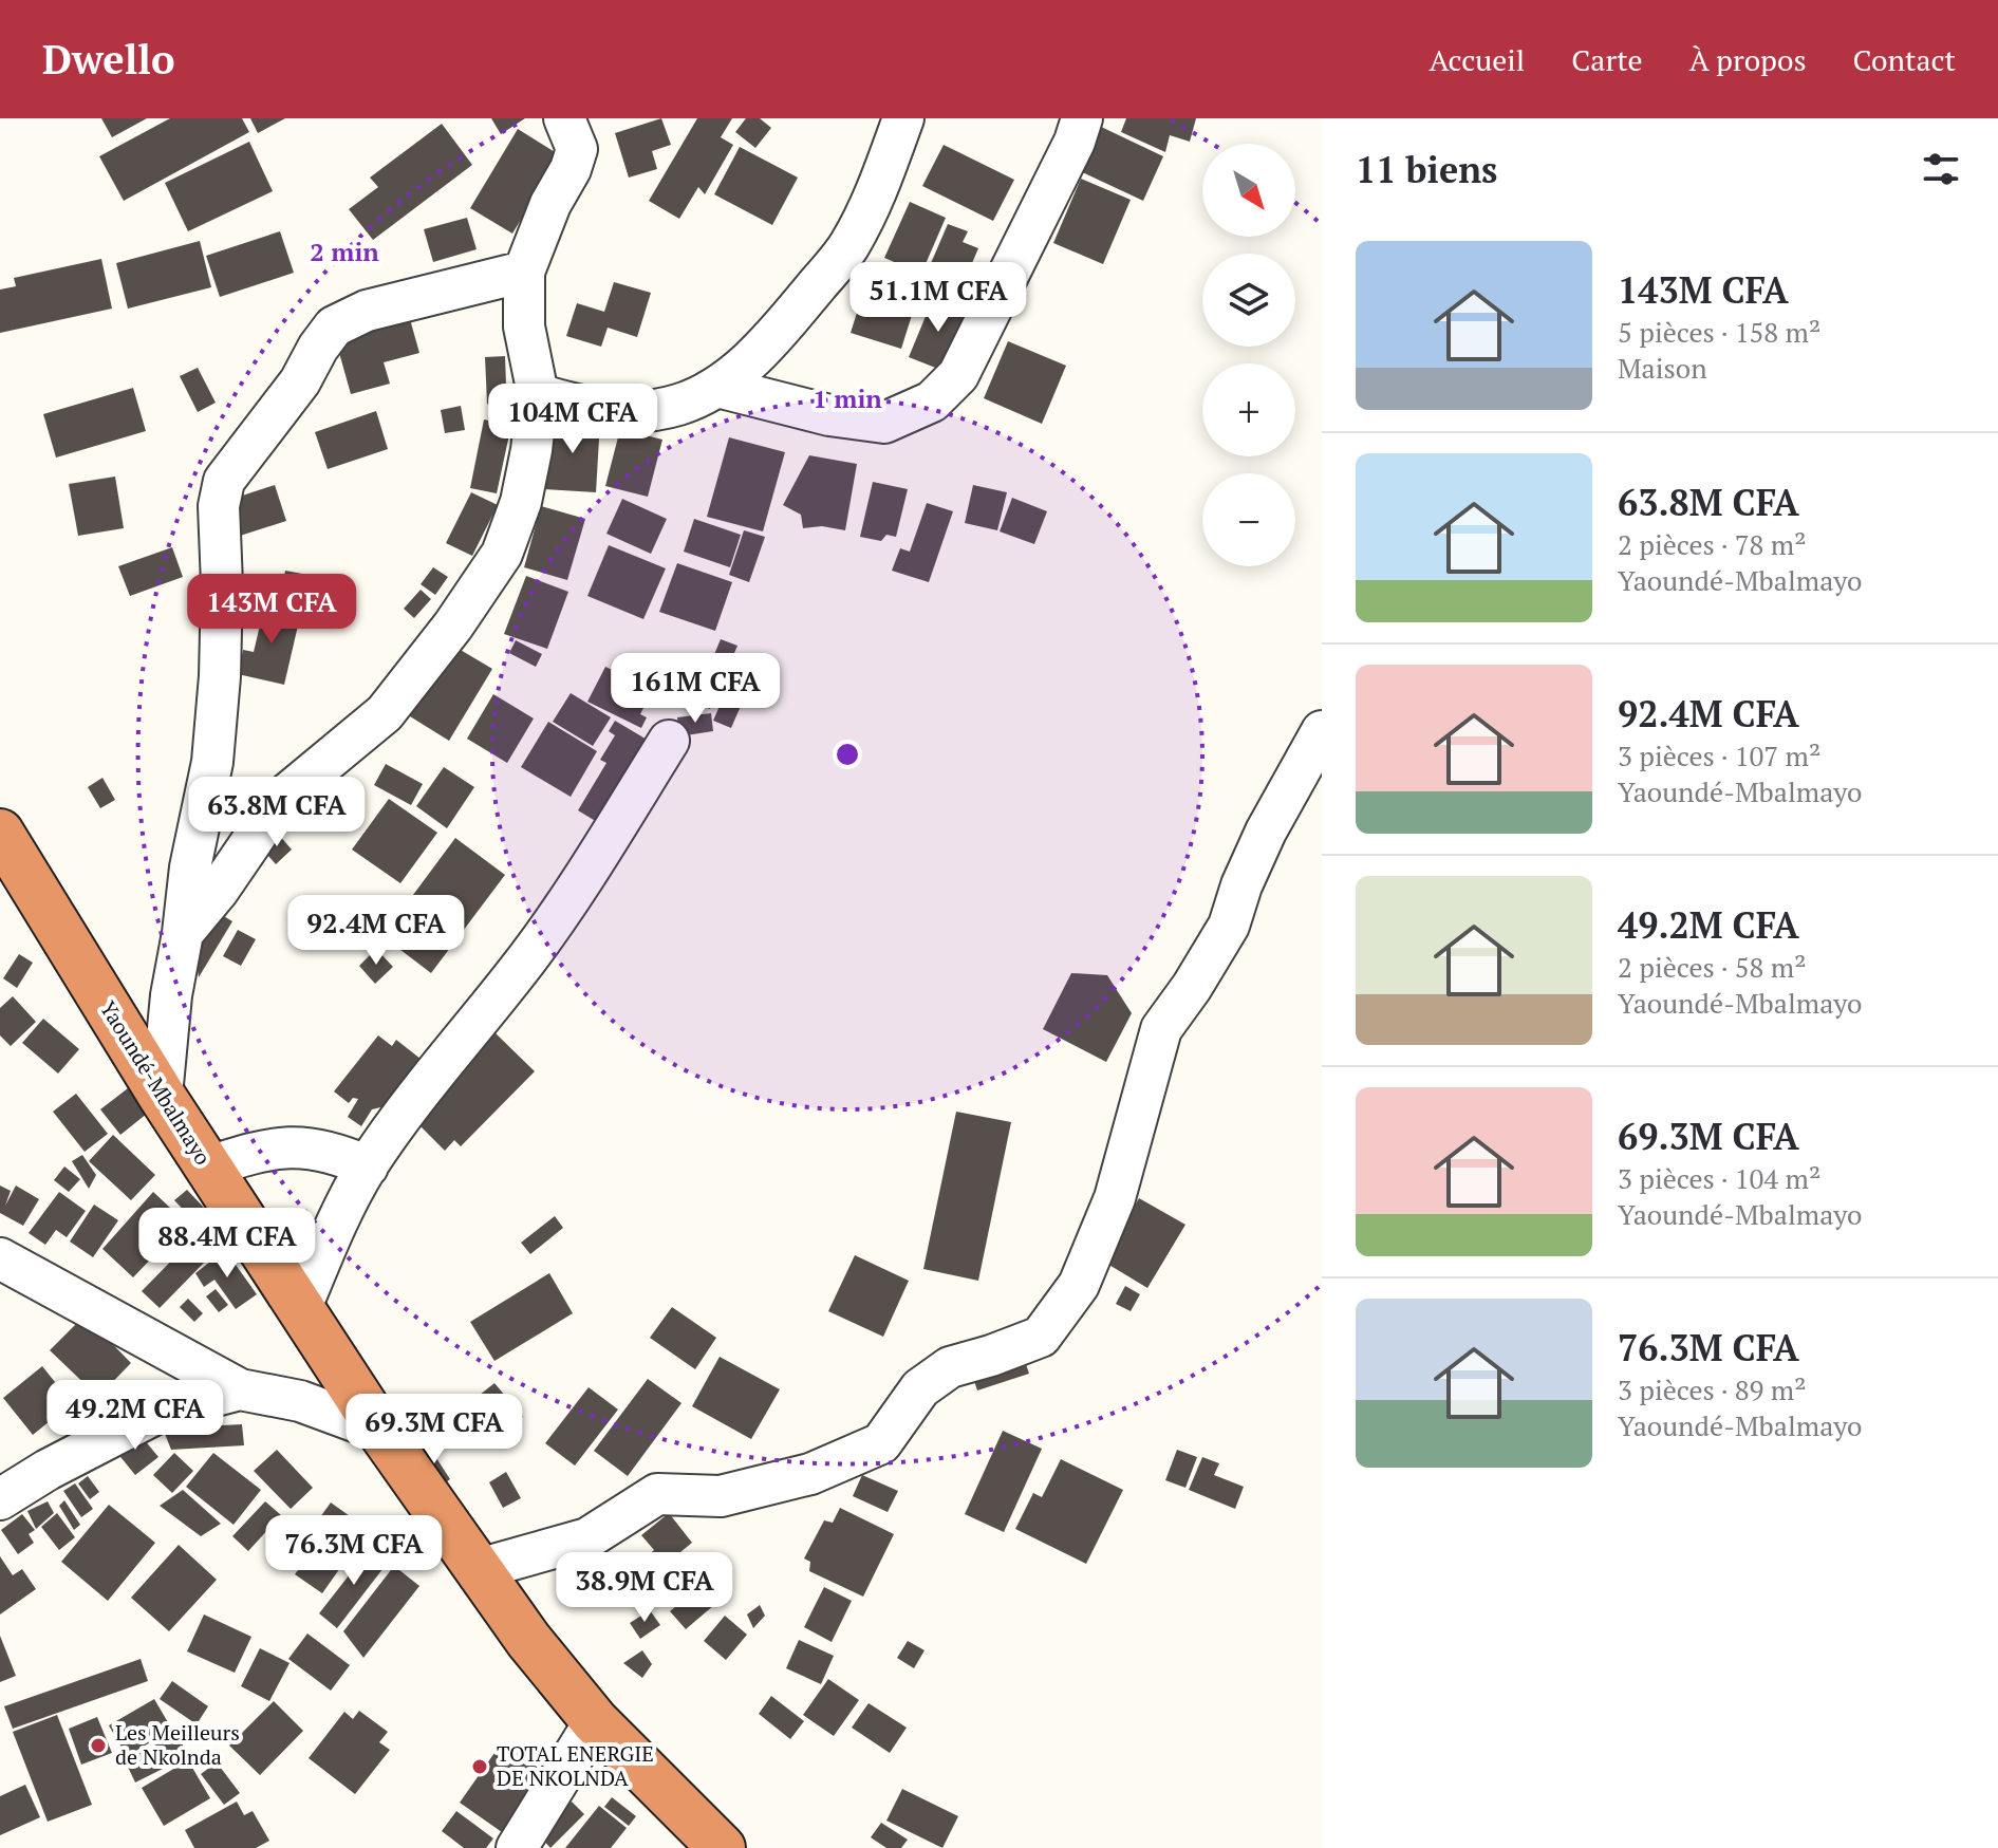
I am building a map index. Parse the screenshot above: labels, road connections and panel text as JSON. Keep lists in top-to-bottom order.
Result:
{
  "streets": {
    "highway": ["Yaoundé-Mbalmayo"]
  },
  "places": ["Les Meilleurs de Nkolnda", "TOTAL ENERGIE DE NKOLNDA"],
  "north": "bottom right",
  "page": {
    "header": "Dwello",
    "nav": [
      "Accueil",
      "Carte",
      "À propos",
      "Contact"
    ],
    "heading": "11 biens",
    "map_buttons": ["+", "−"],
    "list": [
      {
        "name": "143M CFA",
        "note": "5 pièces · 158 m² · Maison"
      },
      {
        "name": "63.8M CFA",
        "note": "2 pièces · 78 m² · Yaoundé-Mbalmayo"
      },
      {
        "name": "92.4M CFA",
        "note": "3 pièces · 107 m² · Yaoundé-Mbalmayo"
      },
      {
        "name": "49.2M CFA",
        "note": "2 pièces · 58 m² · Yaoundé-Mbalmayo"
      },
      {
        "name": "69.3M CFA",
        "note": "3 pièces · 104 m² · Yaoundé-Mbalmayo"
      },
      {
        "name": "76.3M CFA",
        "note": "3 pièces · 89 m² · Yaoundé-Mbalmayo"
      }
    ],
    "price": [
      "51.1M CFA",
      "104M CFA",
      "143M CFA",
      "161M CFA",
      "63.8M CFA",
      "92.4M CFA",
      "88.4M CFA",
      "49.2M CFA",
      "69.3M CFA",
      "76.3M CFA",
      "38.9M CFA"
    ]
  },
  "rings": ["2 min", "1 min"]
}
